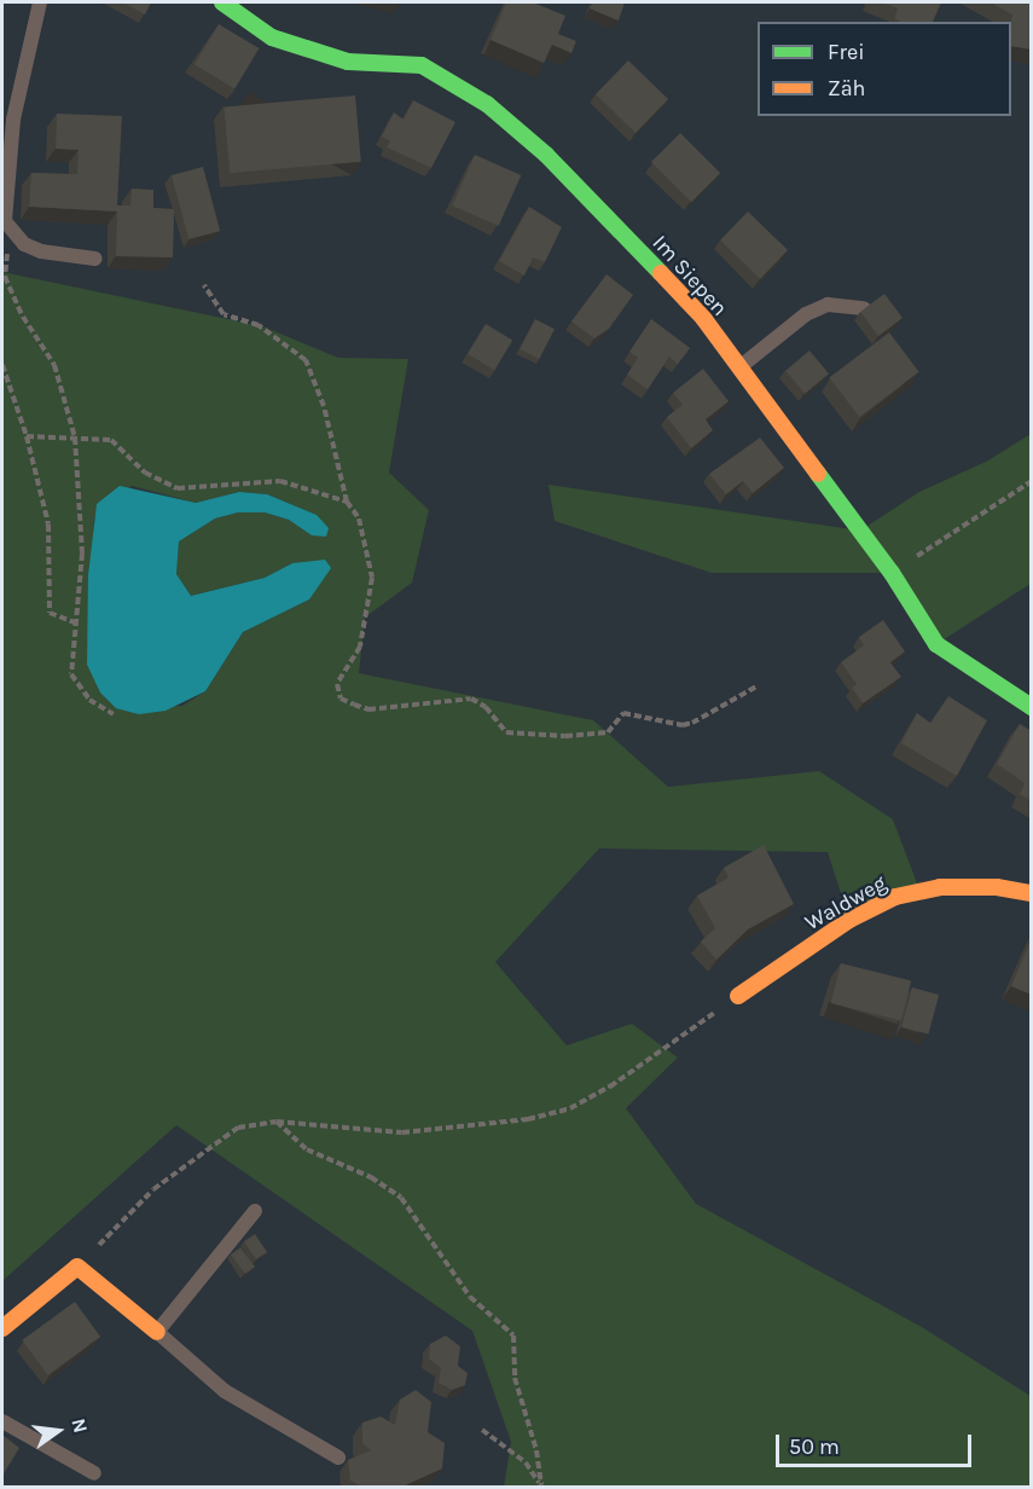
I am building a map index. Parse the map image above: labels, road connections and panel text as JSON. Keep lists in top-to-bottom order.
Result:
{
  "streets": {
    "street": ["Im Siepen", "Waldweg"]
  },
  "legend": ["Frei", "Zäh"],
  "scale_bar": "50 m",
  "north": "right"
}
